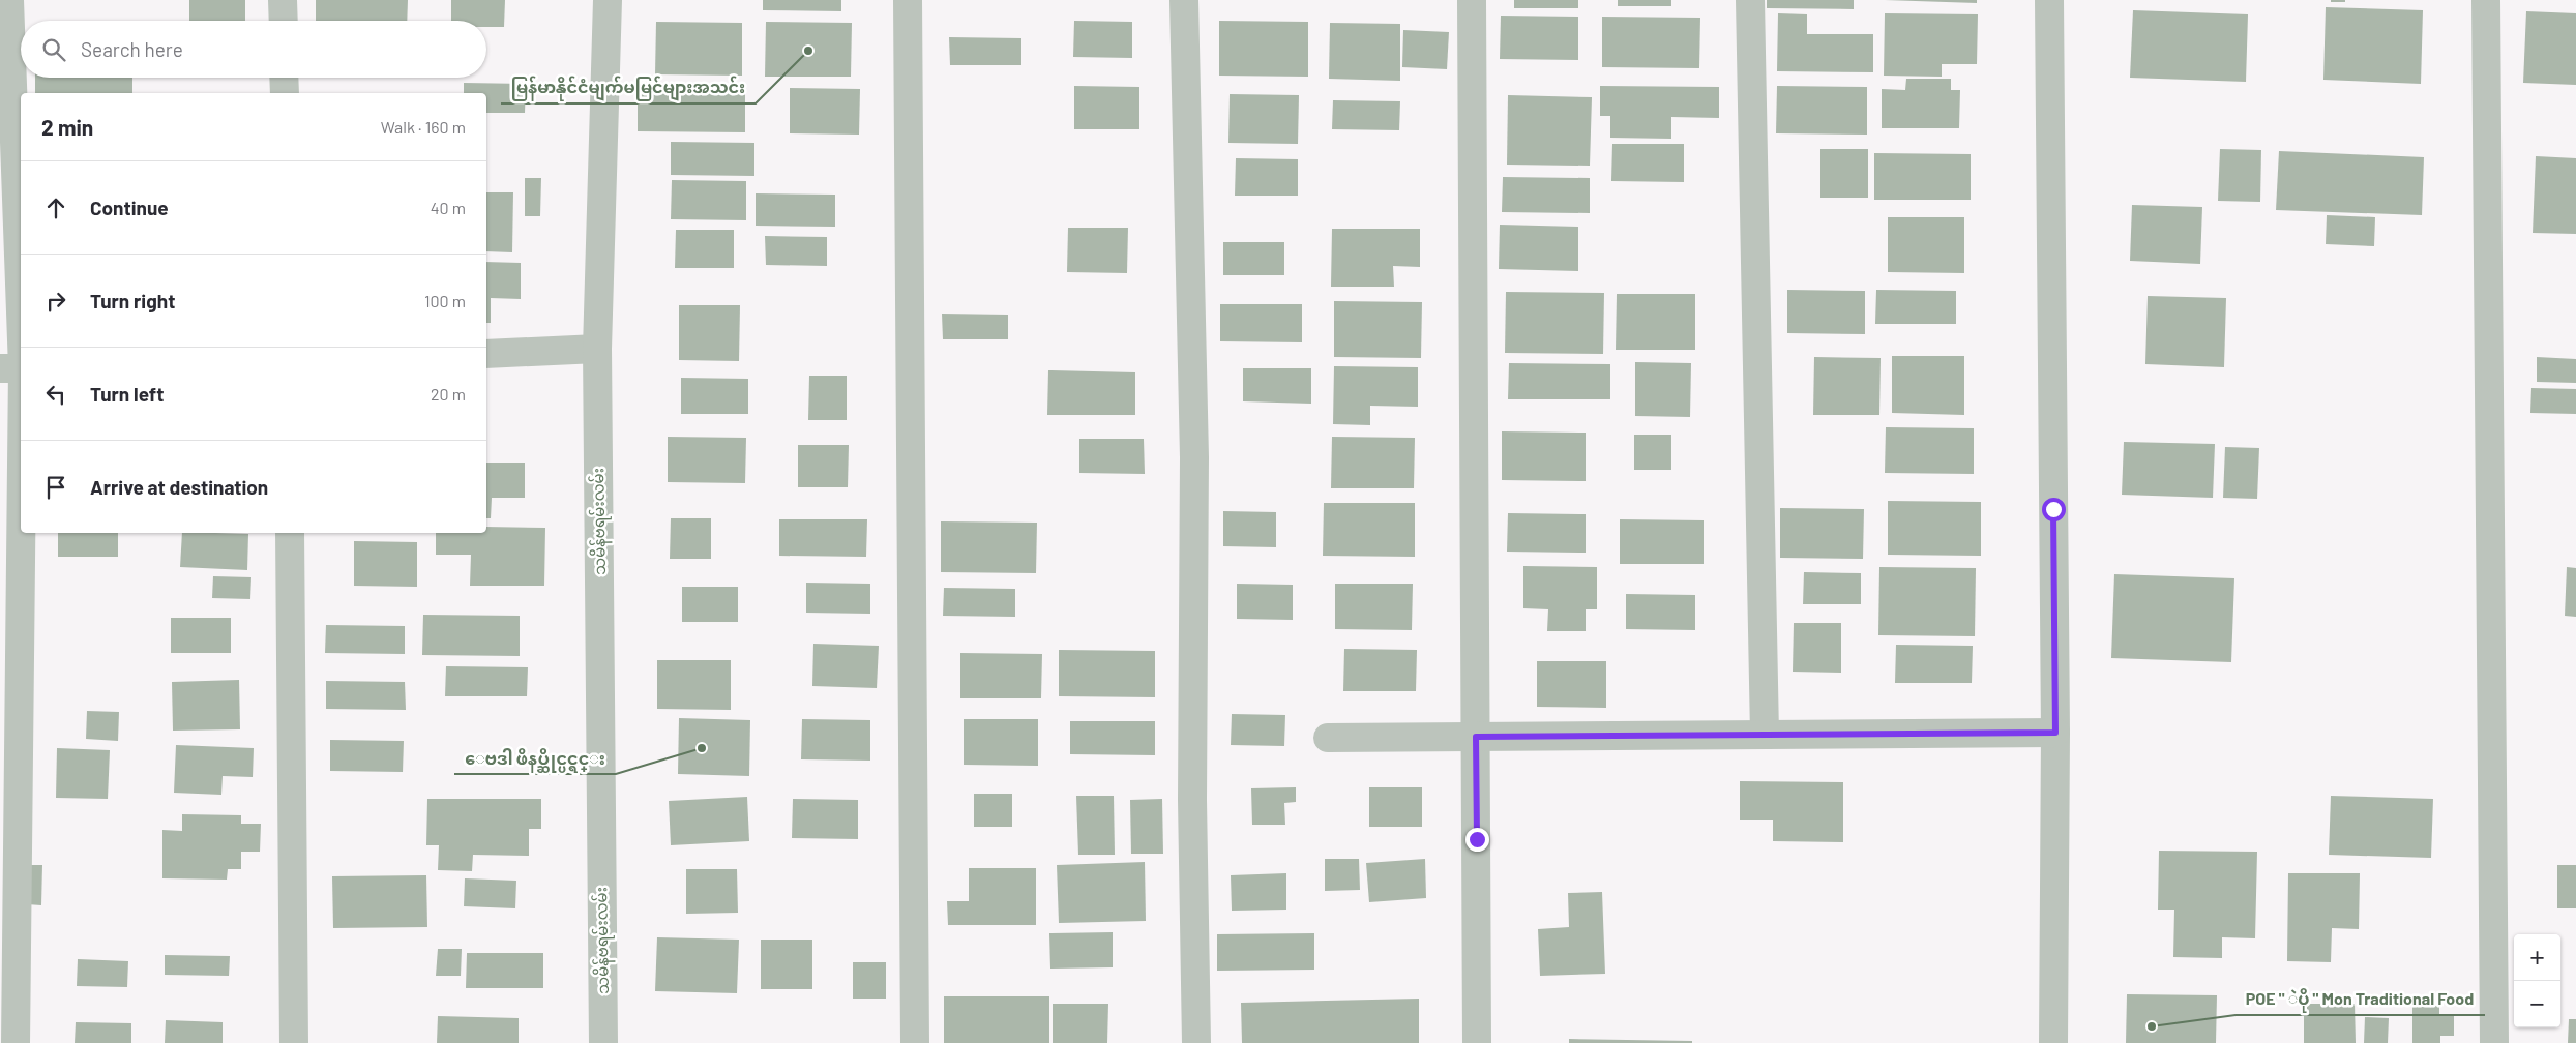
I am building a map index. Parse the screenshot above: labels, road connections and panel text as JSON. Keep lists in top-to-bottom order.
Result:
{
  "streets": {
    "street": ["သမိန်ဗရမ်းလမ်း"]
  },
  "places": ["မြန်မာနိုင်ငံမျက်မမြင်များအသင်း", "ေဗဒါ ဖိနပ္ဆိုင္ပင္ရင္း", "POE \" ဲပို \" Mon Traditional Food"],
  "page": {
    "search": "Search here",
    "heading": ["2 min", "Walk · 160 m"],
    "list": [
      ["Continue", "40 m"],
      ["Turn right", "100 m"],
      ["Turn left", "20 m"],
      "Arrive at destination"
    ],
    "map_buttons": ["+", "−"]
  }
}
